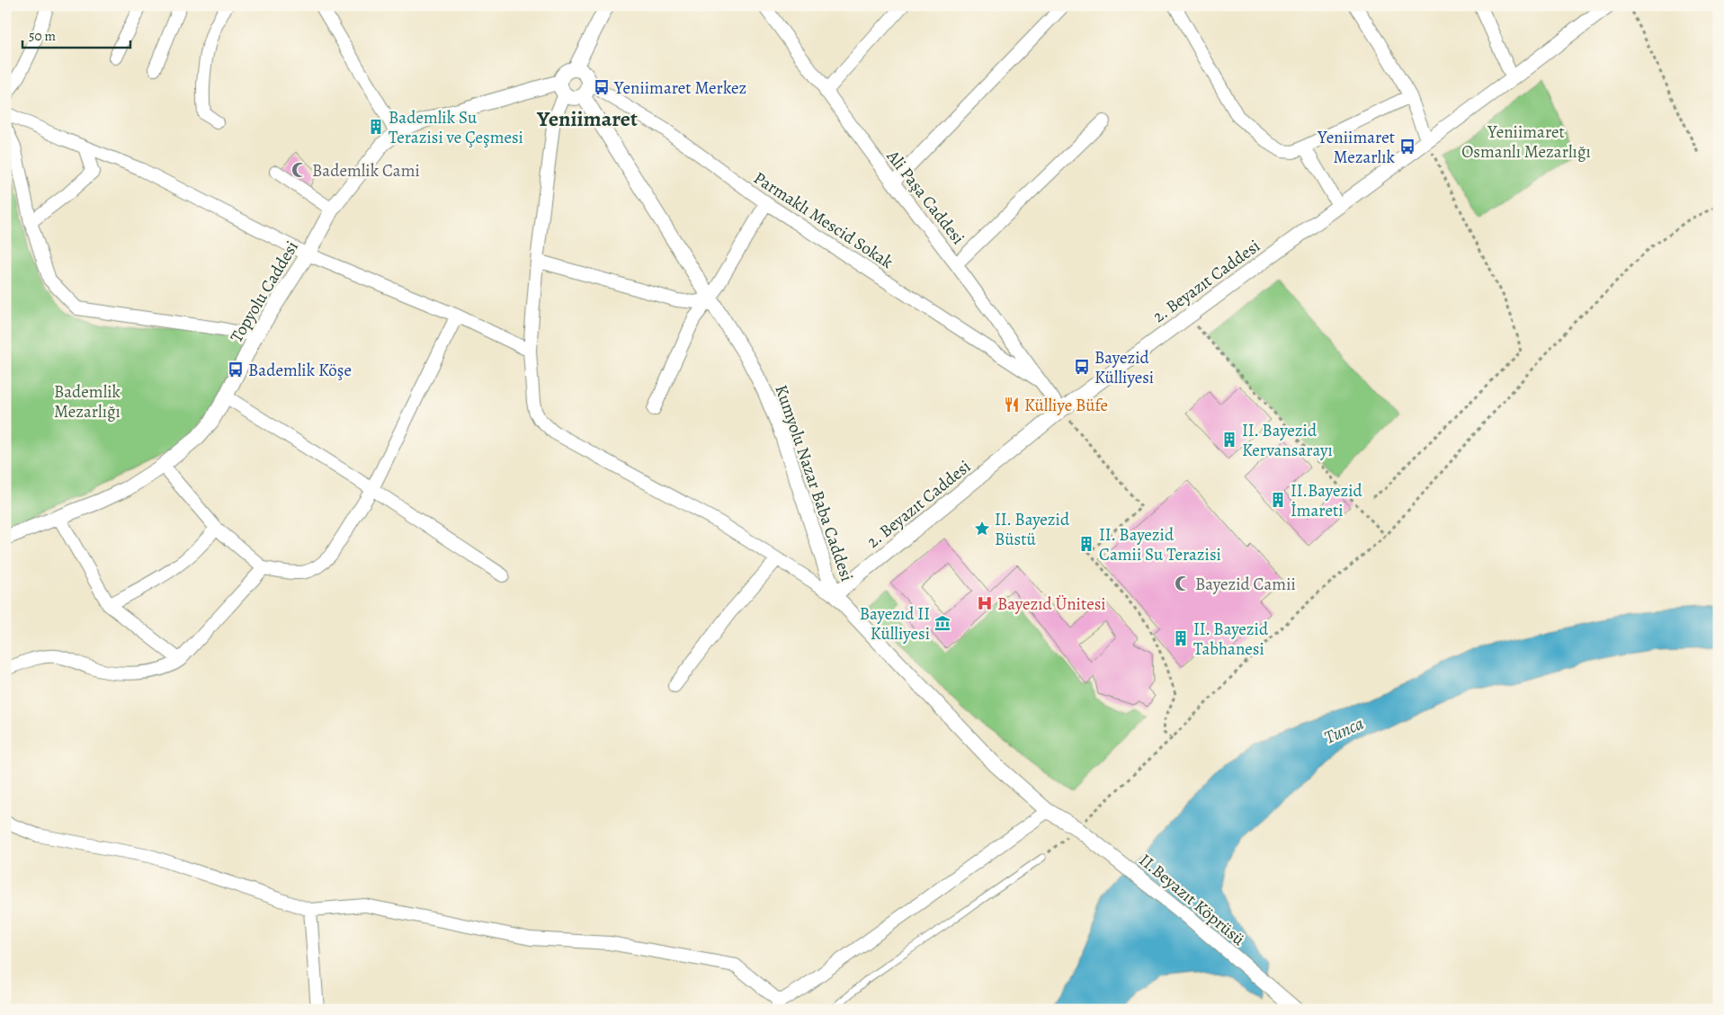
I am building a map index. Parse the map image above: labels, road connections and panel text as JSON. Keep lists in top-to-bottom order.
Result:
{
  "streets": {
    "street": [
      "Ali Paşa Caddesi",
      "Parmaklı Mescid Sokak",
      "2. Beyazıt Caddesi",
      "Topyolu Caddesi",
      "Kumyolu Nazar Baba Caddesi",
      "II.Beyazıt Köprüsü"
    ]
  },
  "crossings": [
    ["Ali Paşa Caddesi", "Parmaklı Mescid Sokak"],
    ["Ali Paşa Caddesi", "2. Beyazıt Caddesi"],
    ["Parmaklı Mescid Sokak", "Topyolu Caddesi"],
    ["Parmaklı Mescid Sokak", "Kumyolu Nazar Baba Caddesi"],
    ["2. Beyazıt Caddesi", "Kumyolu Nazar Baba Caddesi"],
    ["Topyolu Caddesi", "Kumyolu Nazar Baba Caddesi"],
    ["Kumyolu Nazar Baba Caddesi", "II.Beyazıt Köprüsü"]
  ],
  "districts": ["Yeniimaret"],
  "water": ["Tunca"],
  "parks": ["Yeniimaret Osmanlı Mezarlığı", "Bademlik Mezarlığı"],
  "places": {
    "bus stop": [
      "Yeniimaret Merkez",
      "Yeniimaret Mezarlık",
      "Bayezid Külliyesi",
      "Bademlik Köşe"
    ],
    "building": [
      "Bademlik Su Terazisi ve Çeşmesi",
      "II. Bayezid Kervansarayı",
      "II.Bayezid İmareti",
      "II. Bayezid Camii Su Terazisi",
      "II. Bayezid Tabhanesi"
    ],
    "mosque": ["Bademlik Cami", "Bayezid Camii"],
    "restaurant": ["Külliye Büfe"],
    "place": ["II. Bayezid Büstü"],
    "hospital": ["Bayezıd Ünitesi"],
    "museum": ["Bayezıd II Külliyesi"]
  },
  "scale_bar": "50 m"
}
